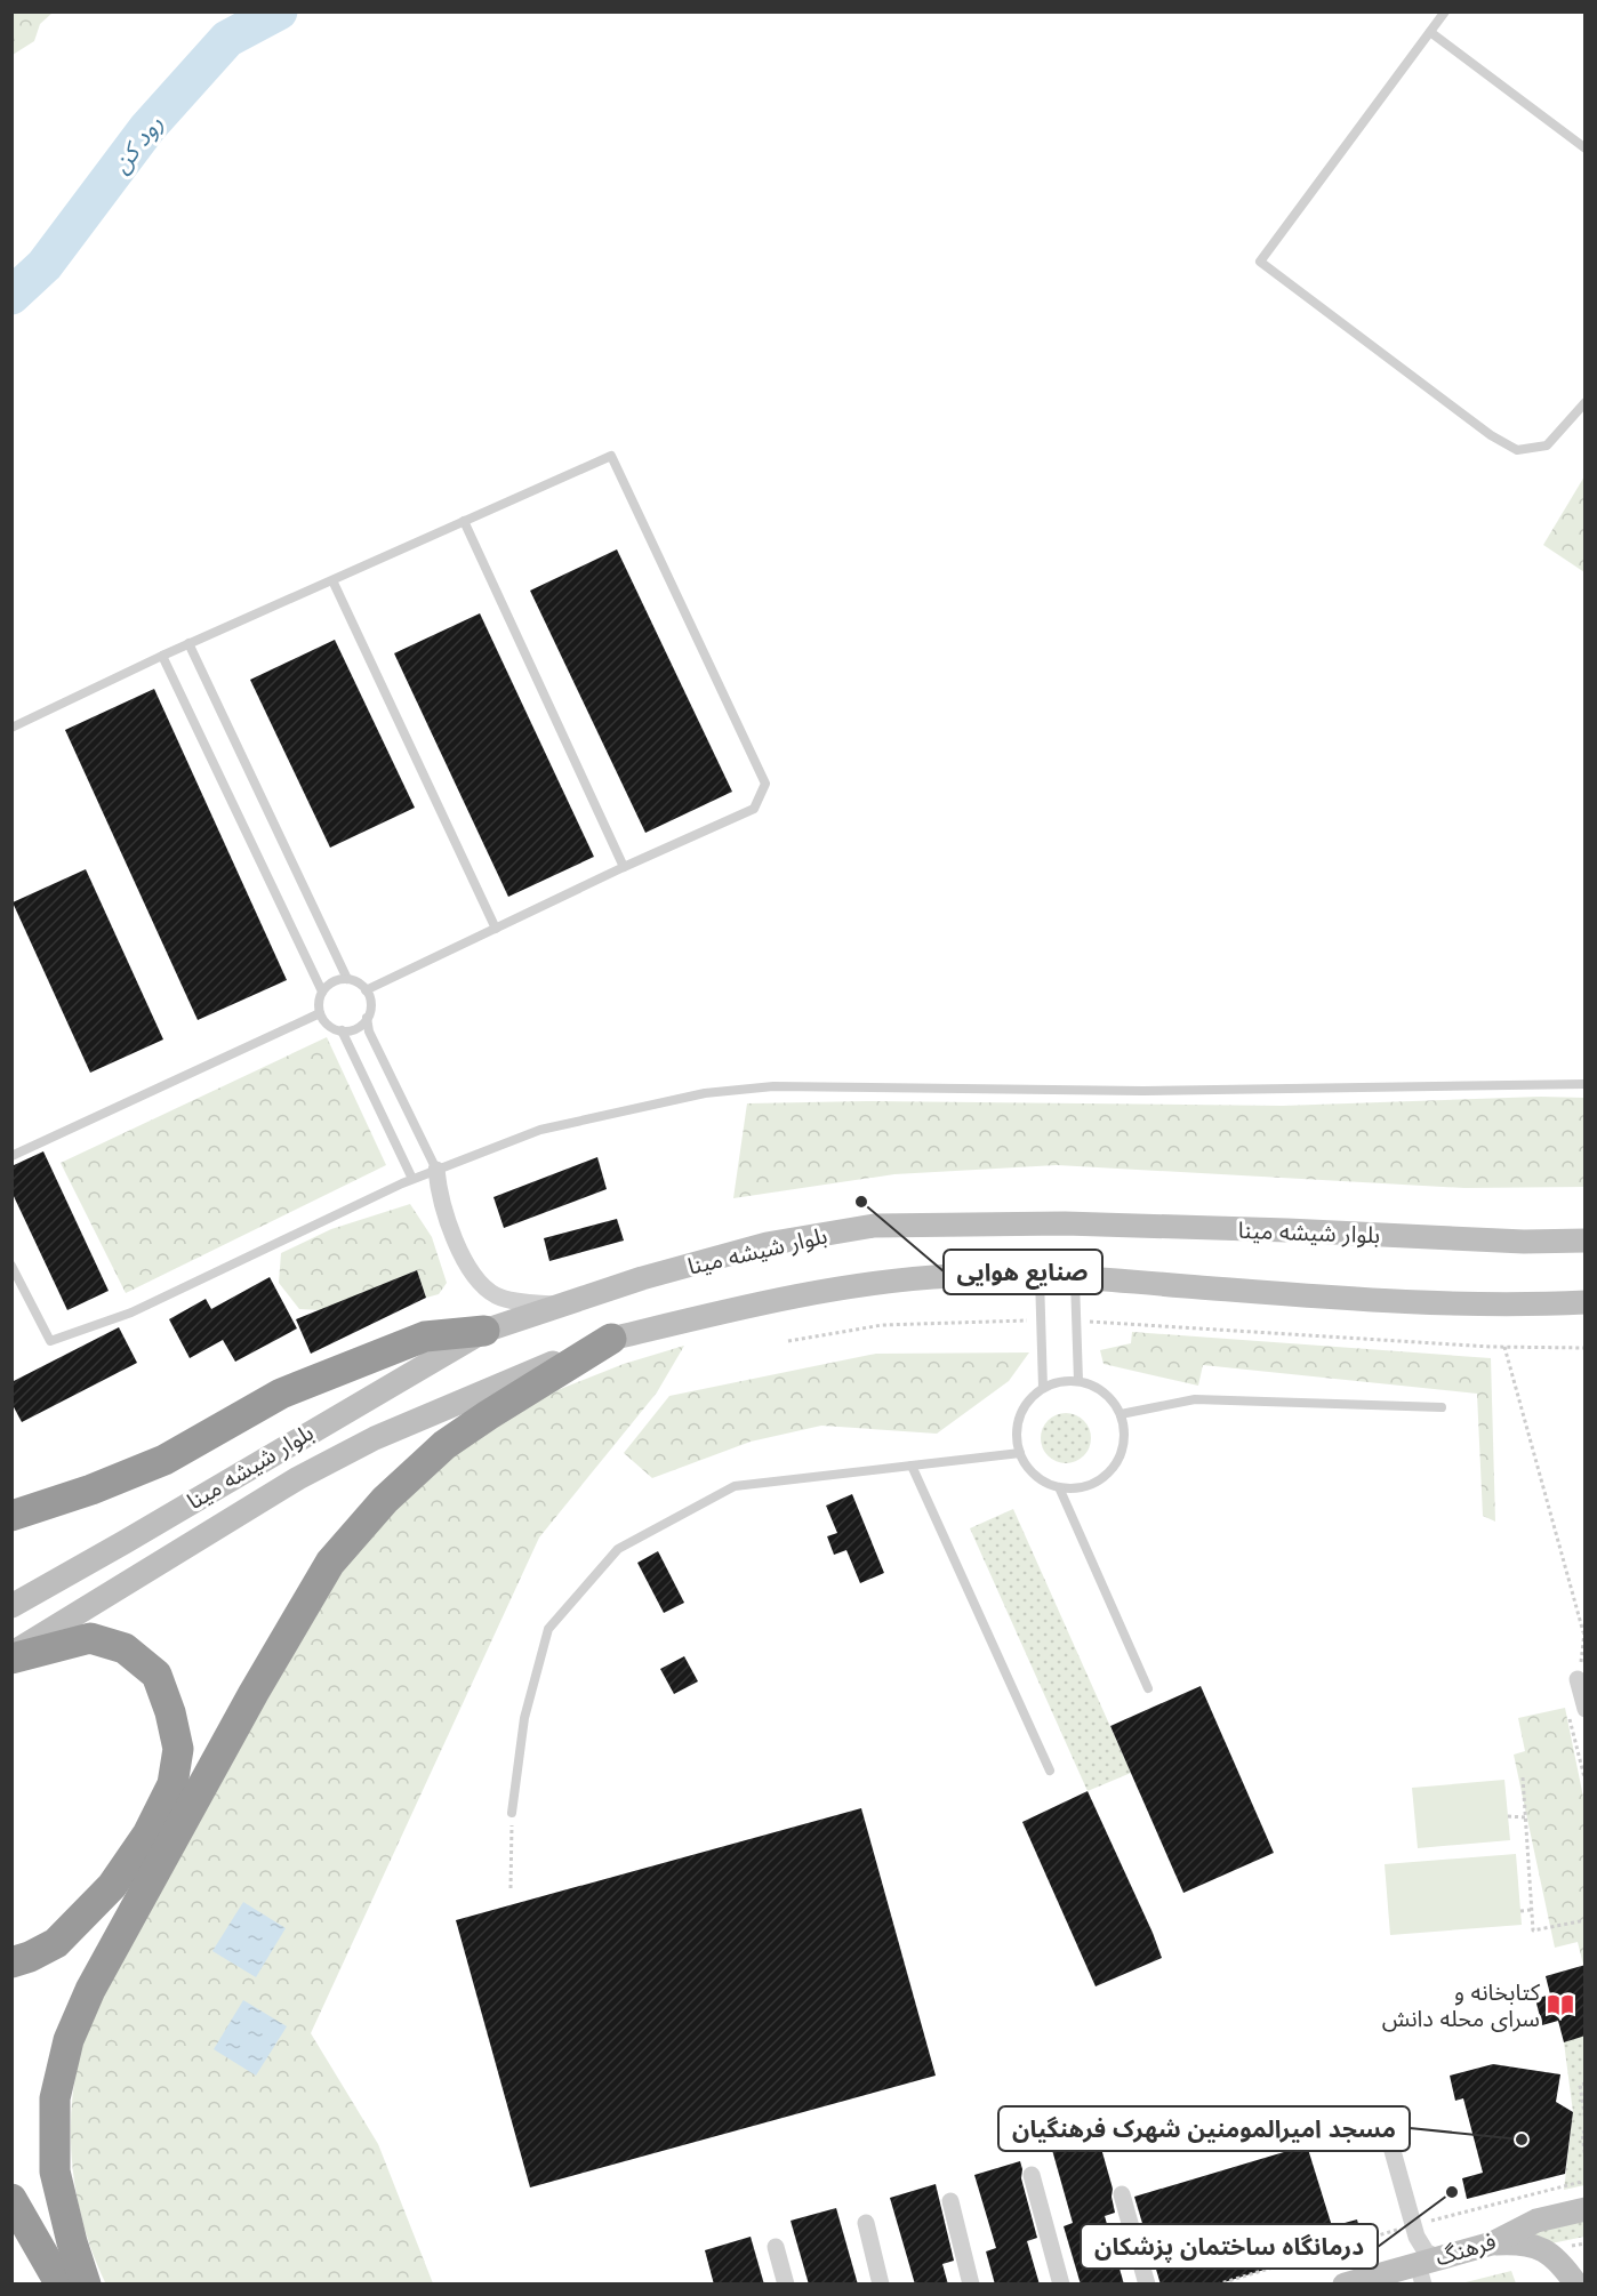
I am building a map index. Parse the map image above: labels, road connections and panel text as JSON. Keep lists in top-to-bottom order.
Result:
{
  "streets": {
    "main road": ["بلوار شیشه مینا", "فرهنگ"]
  },
  "water": ["رود کن"],
  "places": {
    "other": ["صنایع هوایی", "مسجد امیرالمومنین شهرک فرهنگیان", "درمانگاه ساختمان پزشکان"],
    "library": ["کتابخانه و سرای محله دانش"]
  }
}
